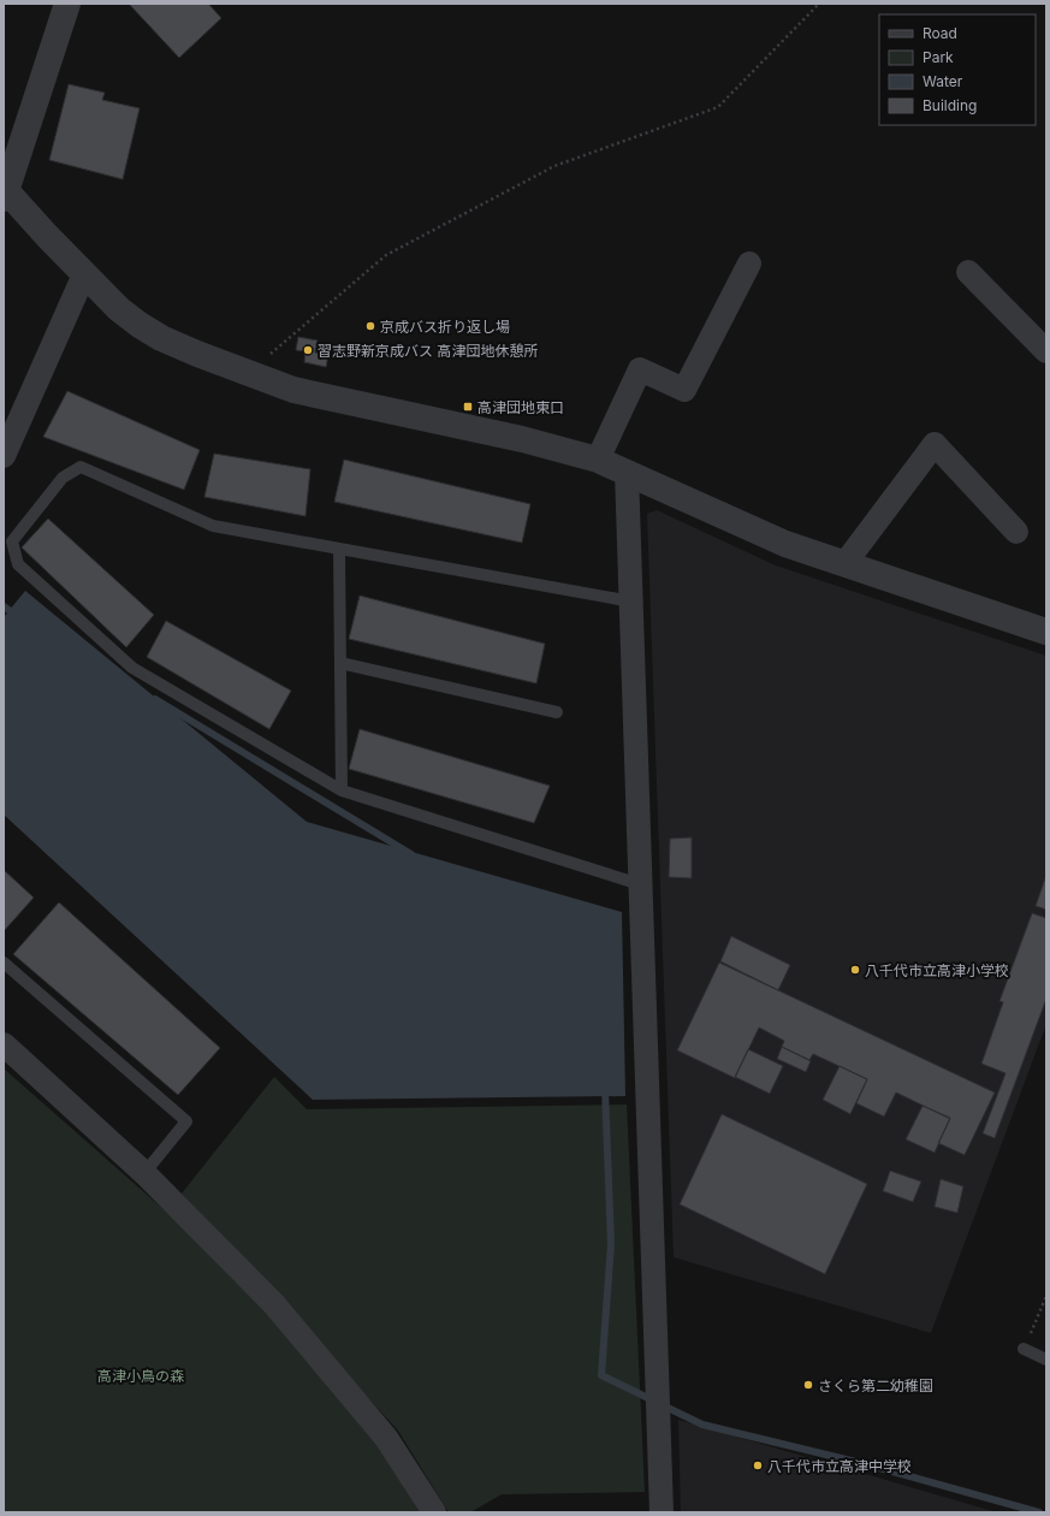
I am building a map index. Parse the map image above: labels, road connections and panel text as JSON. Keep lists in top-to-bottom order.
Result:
{
  "parks": ["高津小鳥の森"],
  "places": {
    "other": [
      "京成バス折り返し場",
      "習志野新京成バス 高津団地休憩所",
      "八千代市立高津小学校",
      "さくら第二幼稚園",
      "八千代市立高津中学校"
    ],
    "transit": ["高津団地東口"]
  },
  "legend": [
    "Road",
    "Park",
    "Water",
    "Building"
  ]
}
